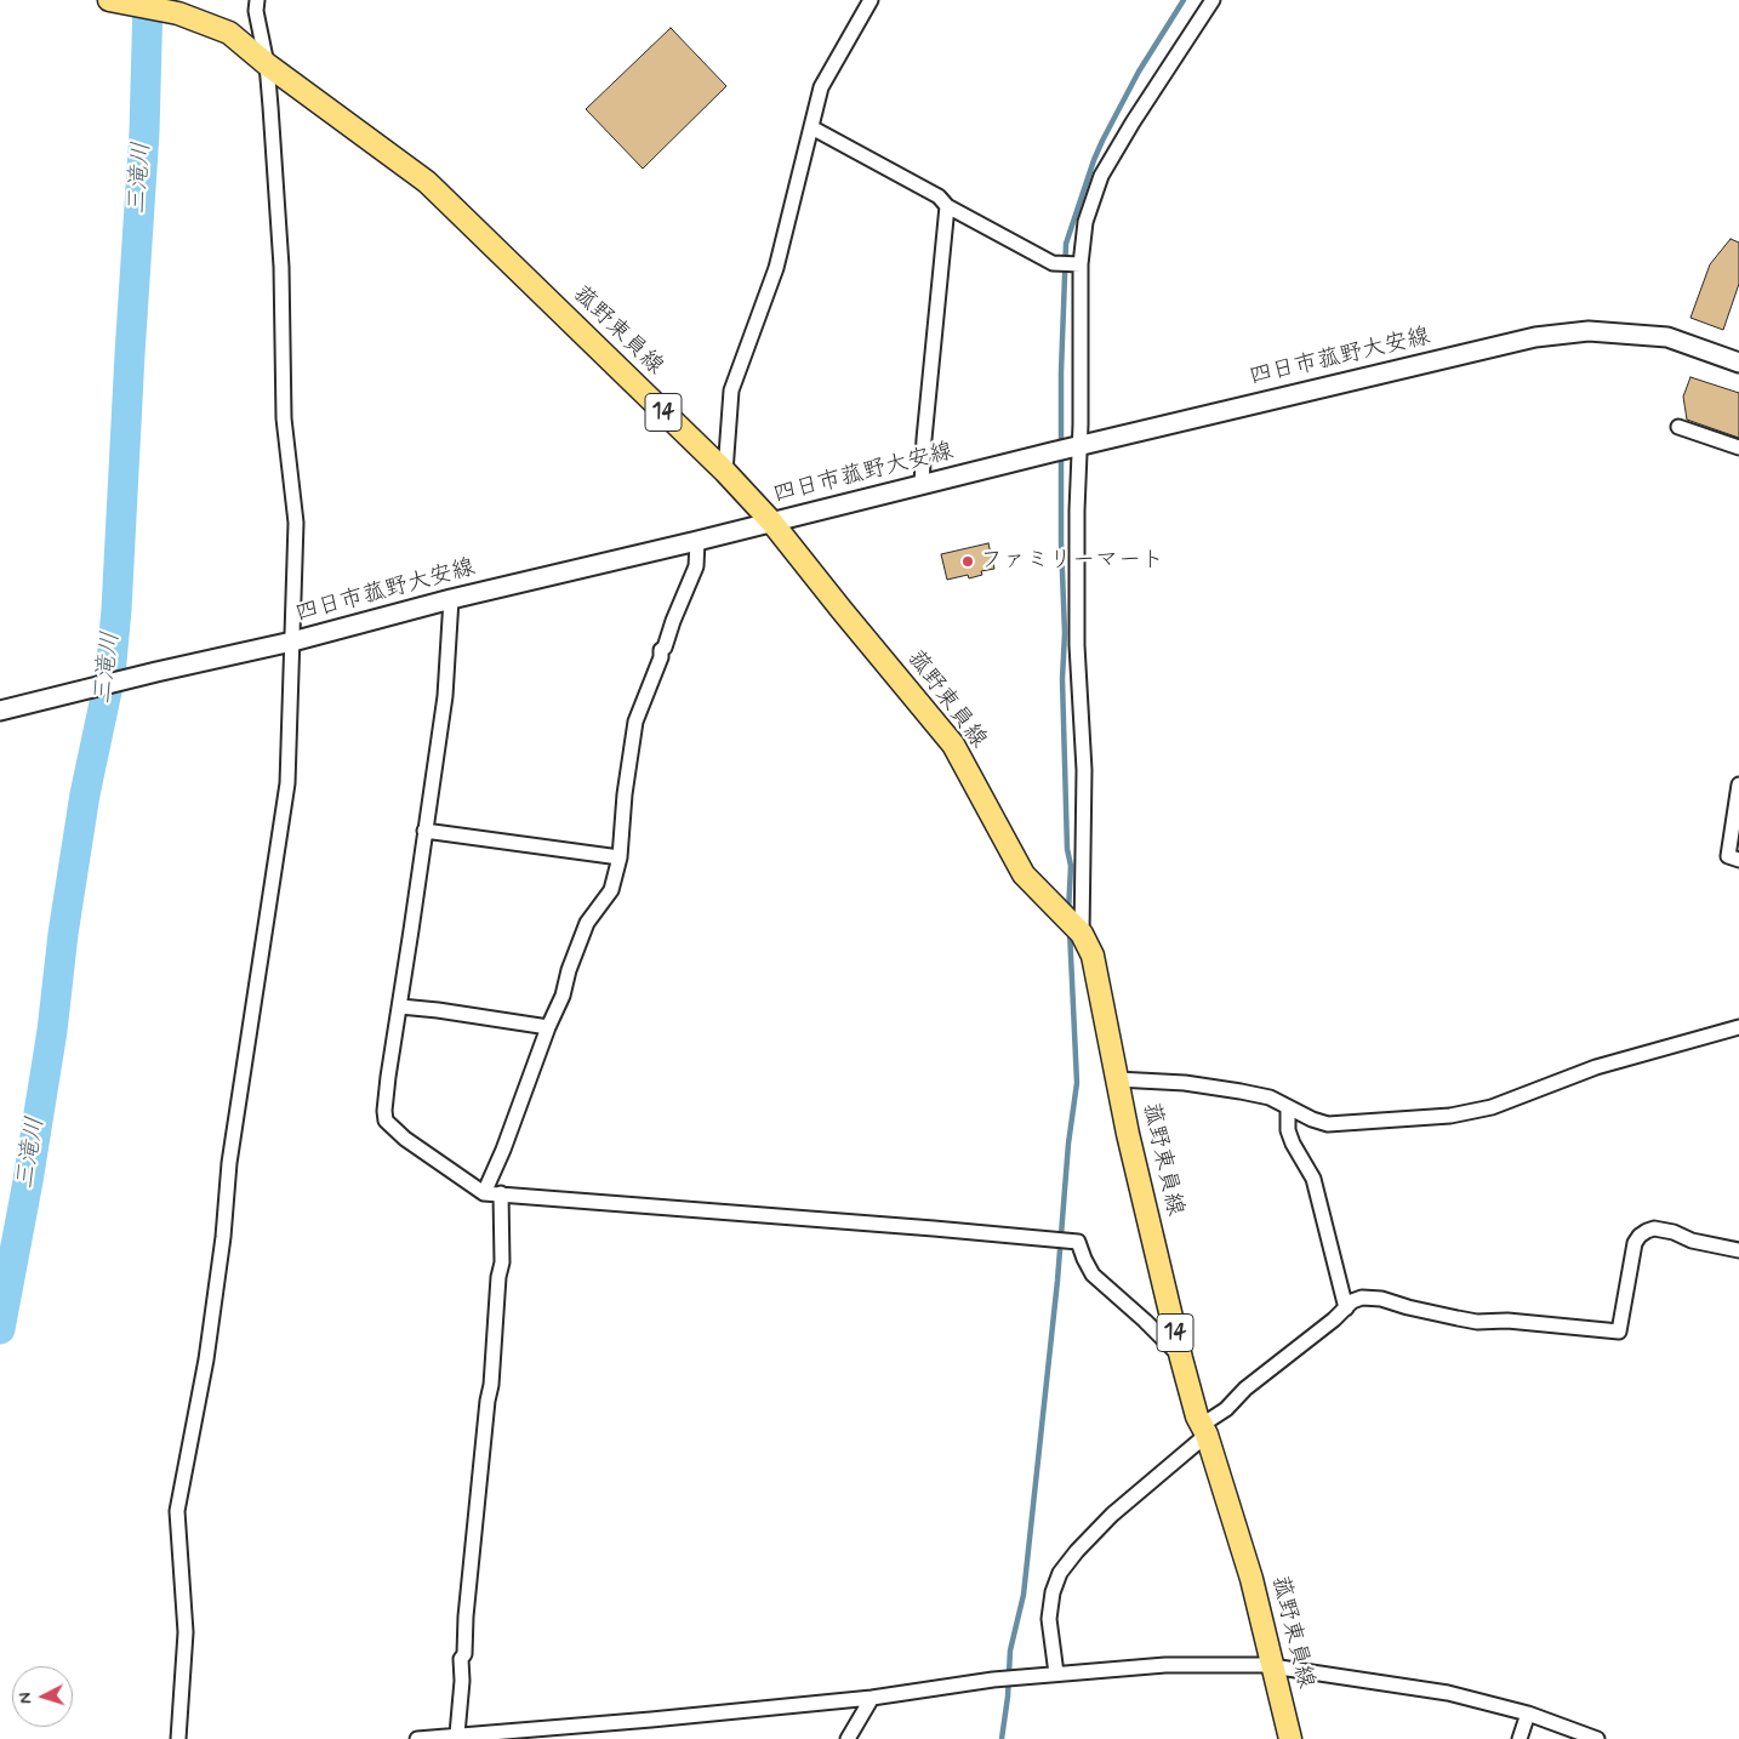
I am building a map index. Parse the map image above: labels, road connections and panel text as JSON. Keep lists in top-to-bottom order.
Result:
{
  "streets": {
    "main road": ["菰野東員線", "四日市菰野大安線", "14"]
  },
  "crossings": [
    ["菰野東員線", "四日市菰野大安線"]
  ],
  "water": ["三滝川"],
  "places": ["ファミリーマート"],
  "north": "left"
}
